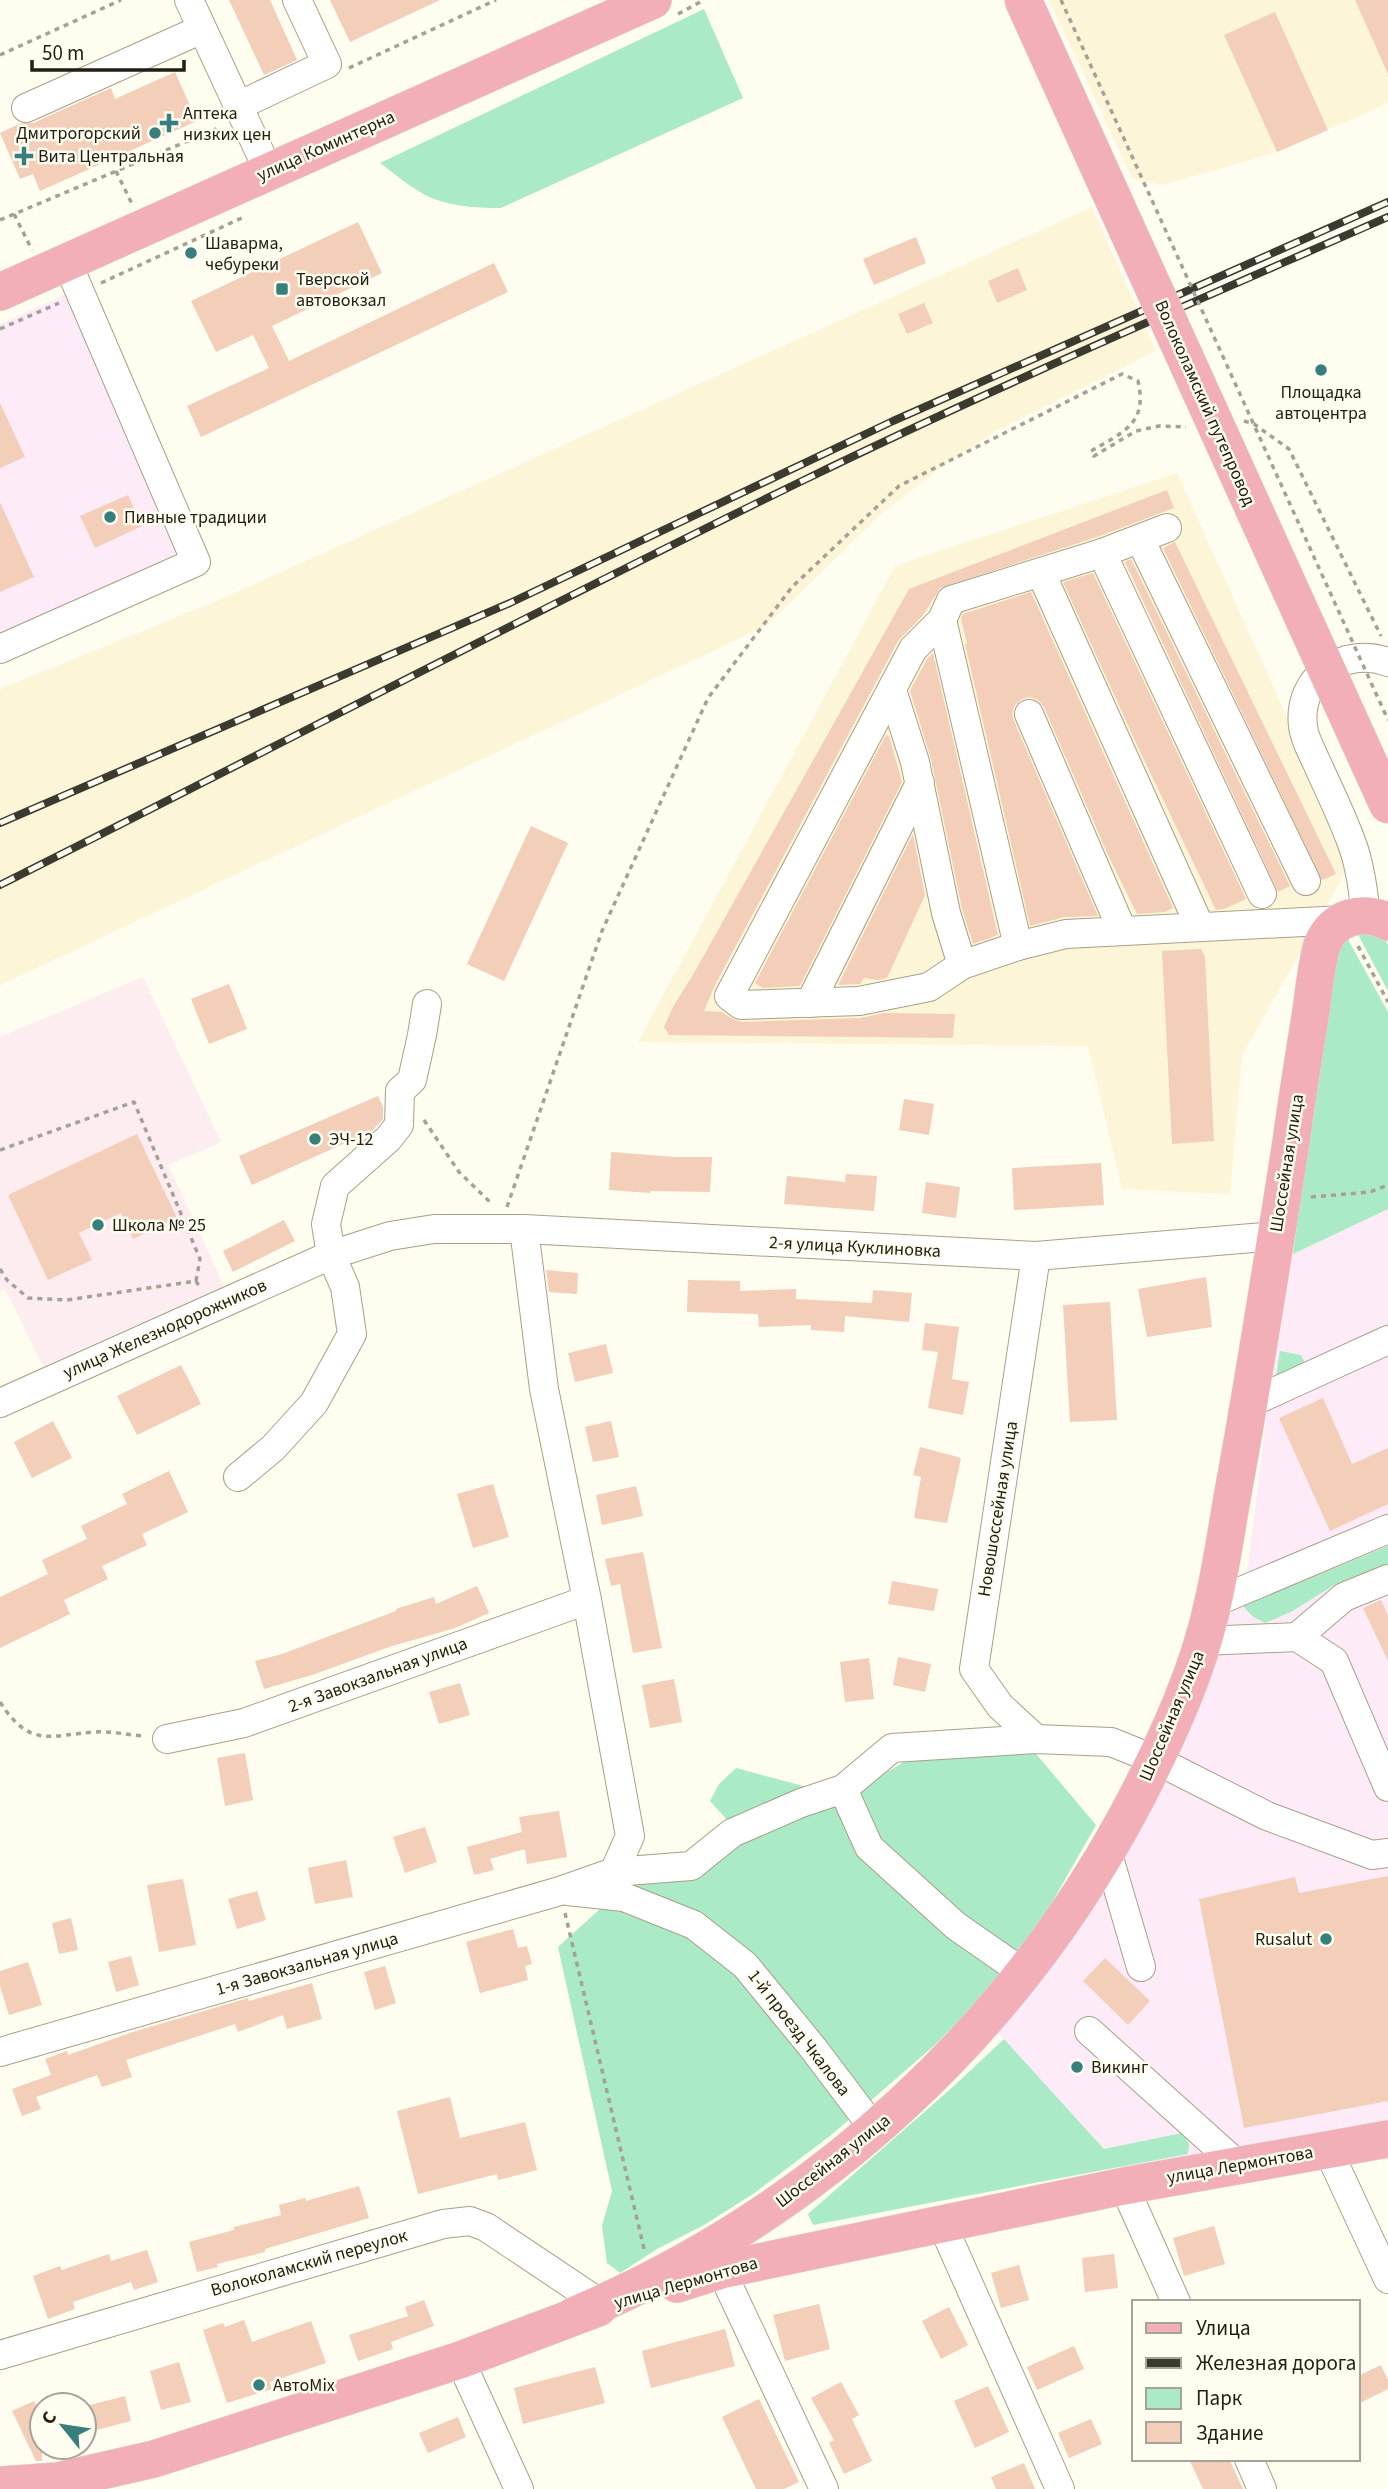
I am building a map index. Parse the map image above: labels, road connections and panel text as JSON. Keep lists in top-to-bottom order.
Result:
{
  "streets": {
    "main road": [
      "улица Коминтерна",
      "Волоколамский путепровод",
      "Шоссейная улица",
      "улица Лермонтова"
    ],
    "street": [
      "2-я улица Куклиновка",
      "улица Железнодорожников",
      "Новошоссейная улица",
      "2-я Завокзальная улица",
      "1-я Завокзальная улица",
      "1-й проезд Чкалова",
      "Волоколамский переулок"
    ]
  },
  "crossings": [
    ["Шоссейная улица", "2-я улица Куклиновка"],
    ["Шоссейная улица", "1-й проезд Чкалова"],
    ["Шоссейная улица", "улица Лермонтова"],
    ["Шоссейная улица", "Волоколамский переулок"],
    ["2-я улица Куклиновка", "улица Железнодорожников"],
    ["2-я улица Куклиновка", "Новошоссейная улица"],
    ["1-я Завокзальная улица", "1-й проезд Чкалова"],
    ["улица Лермонтова", "Волоколамский переулок"]
  ],
  "places": {
    "health": ["Аптека низких цен", "Вита Центральная"],
    "other": [
      "Дмитрогорский",
      "Шаварма, чебуреки",
      "Площадка автоцентра",
      "Пивные традиции",
      "ЭЧ-12",
      "Школа № 25",
      "Rusalut",
      "Викинг",
      "АвтоMix"
    ],
    "transit": ["Тверской автовокзал"]
  },
  "legend": [
    "Улица",
    "Железная дорога",
    "Парк",
    "Здание"
  ],
  "scale_bar": "50 m",
  "north": "top left"
}
